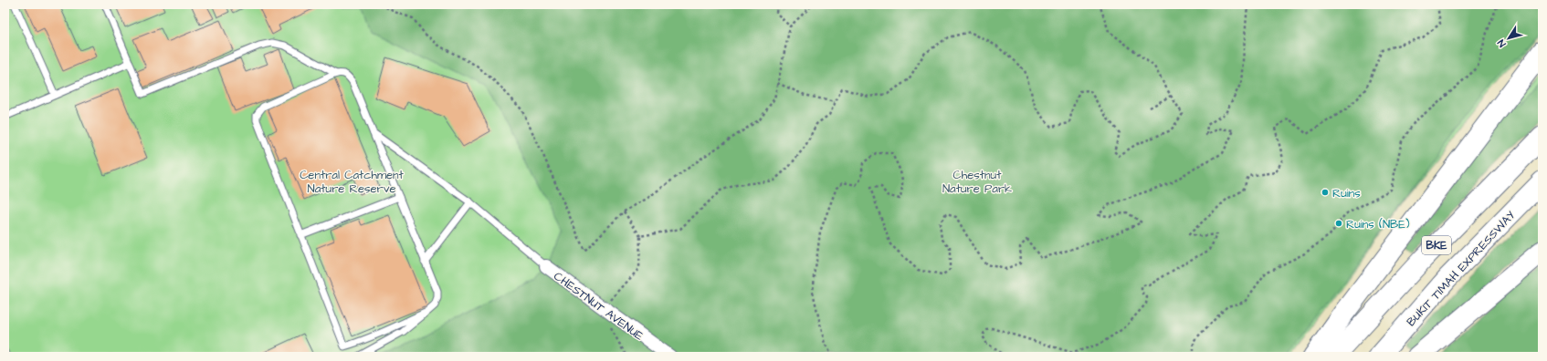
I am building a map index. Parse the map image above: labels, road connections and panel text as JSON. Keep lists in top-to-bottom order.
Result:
{
  "streets": {
    "highway": ["BKE", "BUKIT TIMAH EXPRESSWAY"],
    "street": ["CHESTNUT AVENUE"]
  },
  "parks": ["Central Catchment Nature Reserve", "Chestnut Nature Park"],
  "places": ["Ruins", "Ruins (NBE)"],
  "north": "bottom left"
}
